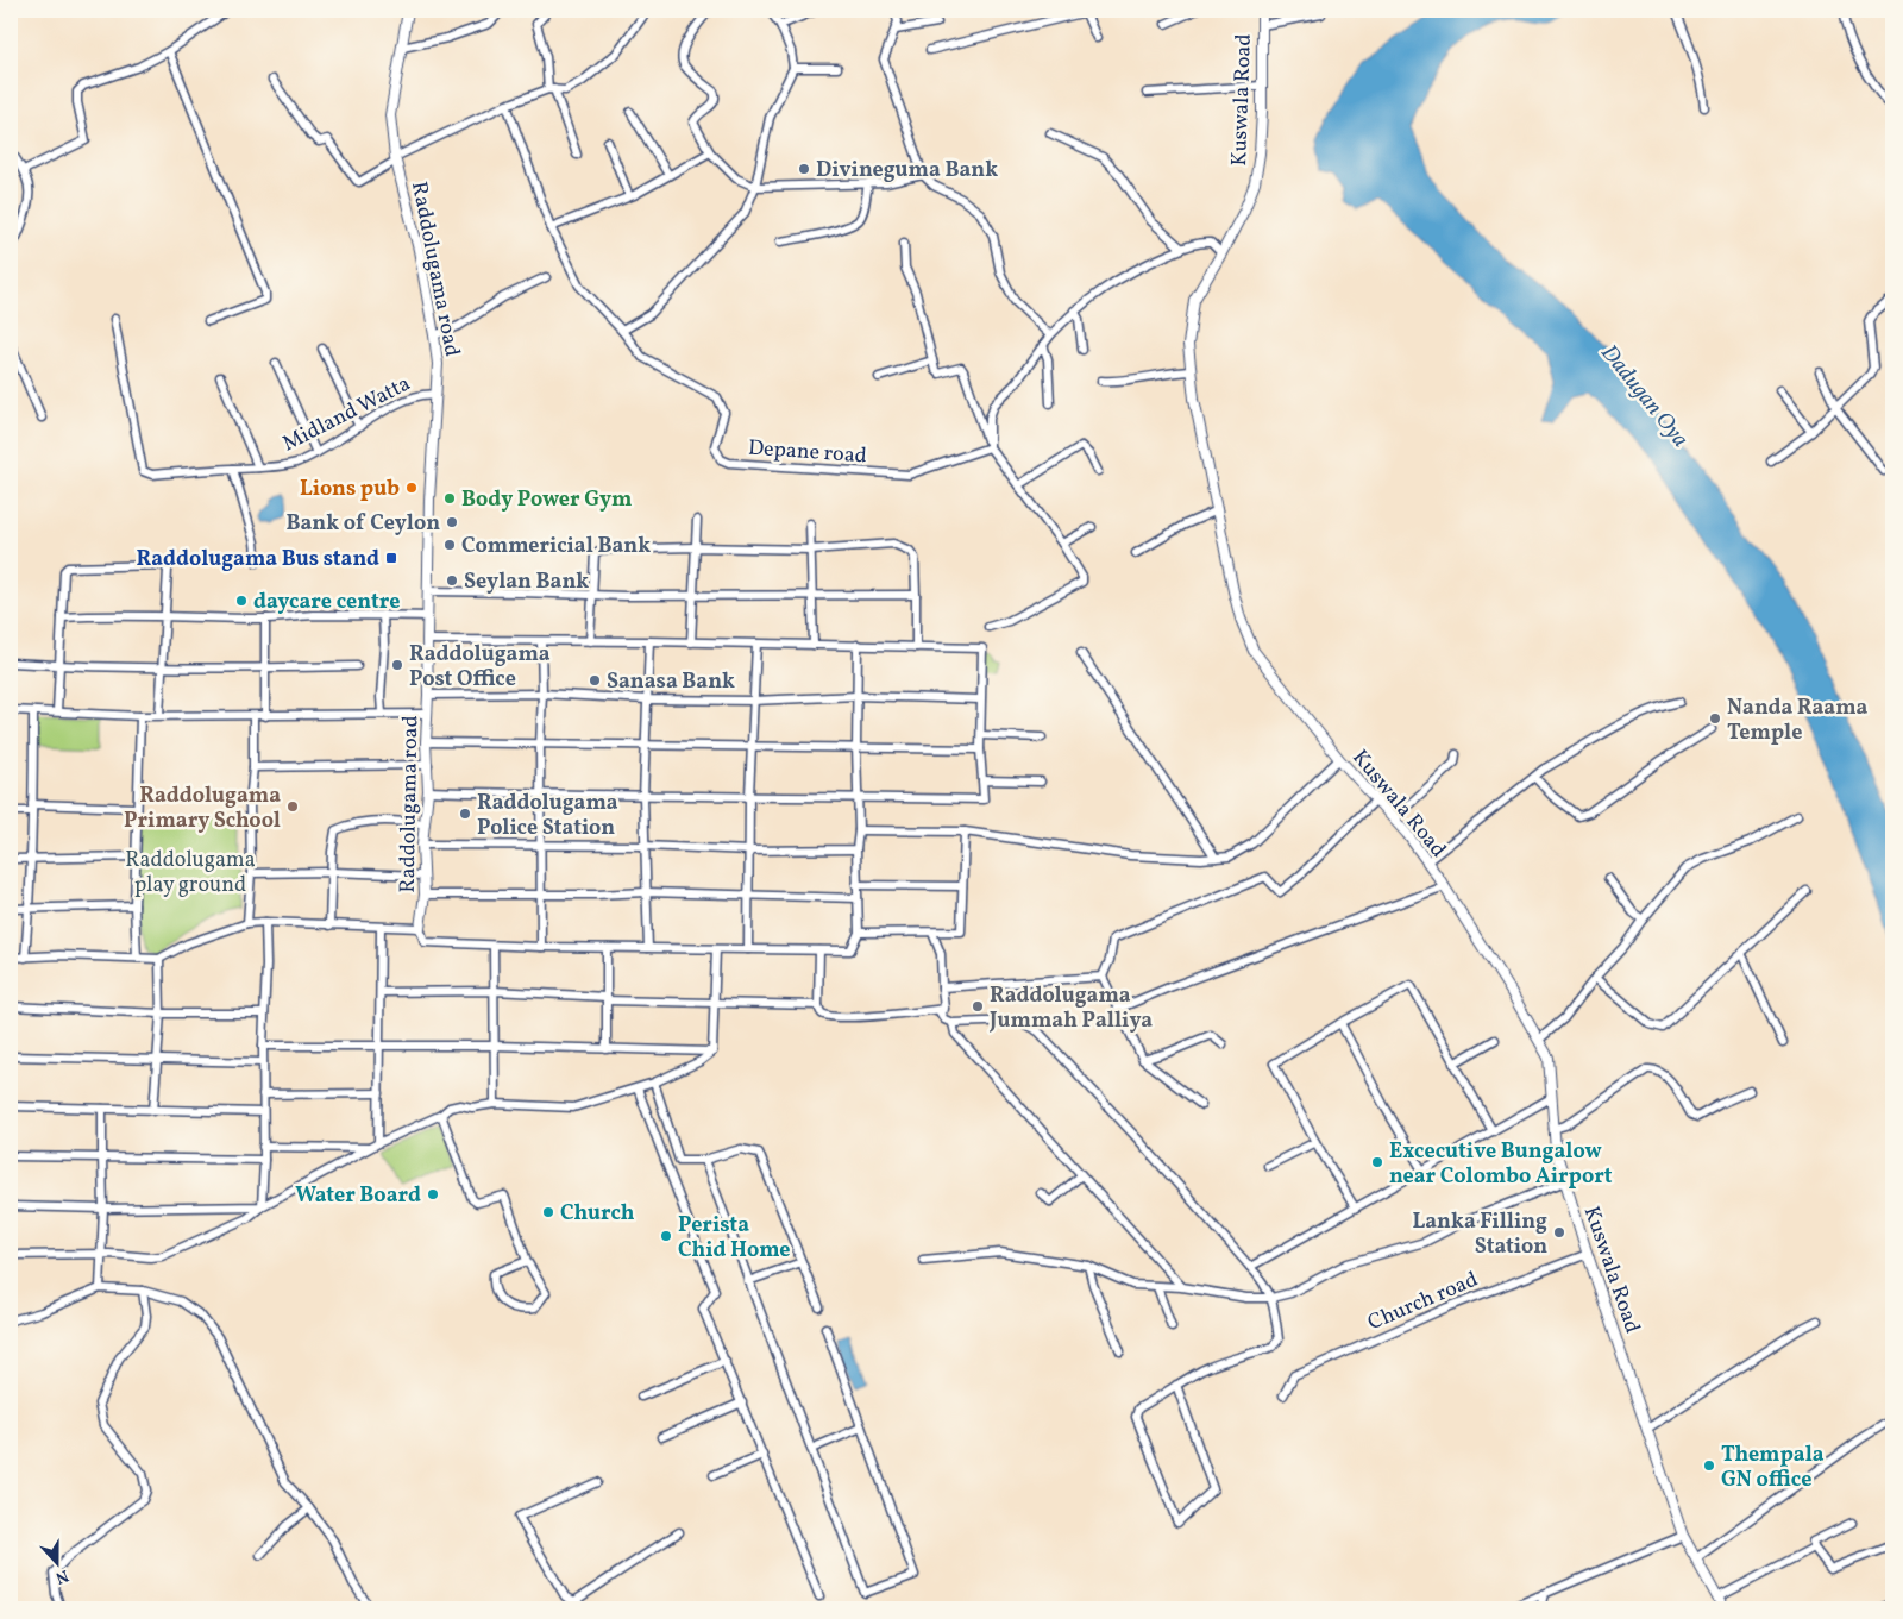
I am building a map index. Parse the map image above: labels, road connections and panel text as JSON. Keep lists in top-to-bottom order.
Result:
{
  "streets": {
    "street": [
      "Kuswala Road",
      "Raddolugama road",
      "Midland Watta",
      "Depane road",
      "Church road"
    ]
  },
  "crossings": [
    ["Kuswala Road", "Church road"],
    ["Raddolugama road", "Midland Watta"]
  ],
  "water": ["Dadugan Oya"],
  "parks": ["Raddolugama play ground"],
  "places": {
    "other": [
      "Divineguma Bank",
      "Lions pub",
      "Body Power Gym",
      "Bank of Ceylon",
      "Commericial Bank",
      "Seylan Bank",
      "daycare centre",
      "Raddolugama Post Office",
      "Sanasa Bank",
      "Nanda Raama Temple",
      "Raddolugama Primary School",
      "Raddolugama Police Station",
      "Raddolugama Jummah Palliya",
      "Excecutive Bungalow near Colombo Airport",
      "Water Board",
      "Church",
      "Lanka Filling Station",
      "Perista Chid Home",
      "Thempala GN office"
    ],
    "transit": ["Raddolugama Bus stand"]
  },
  "north": "bottom"
}
